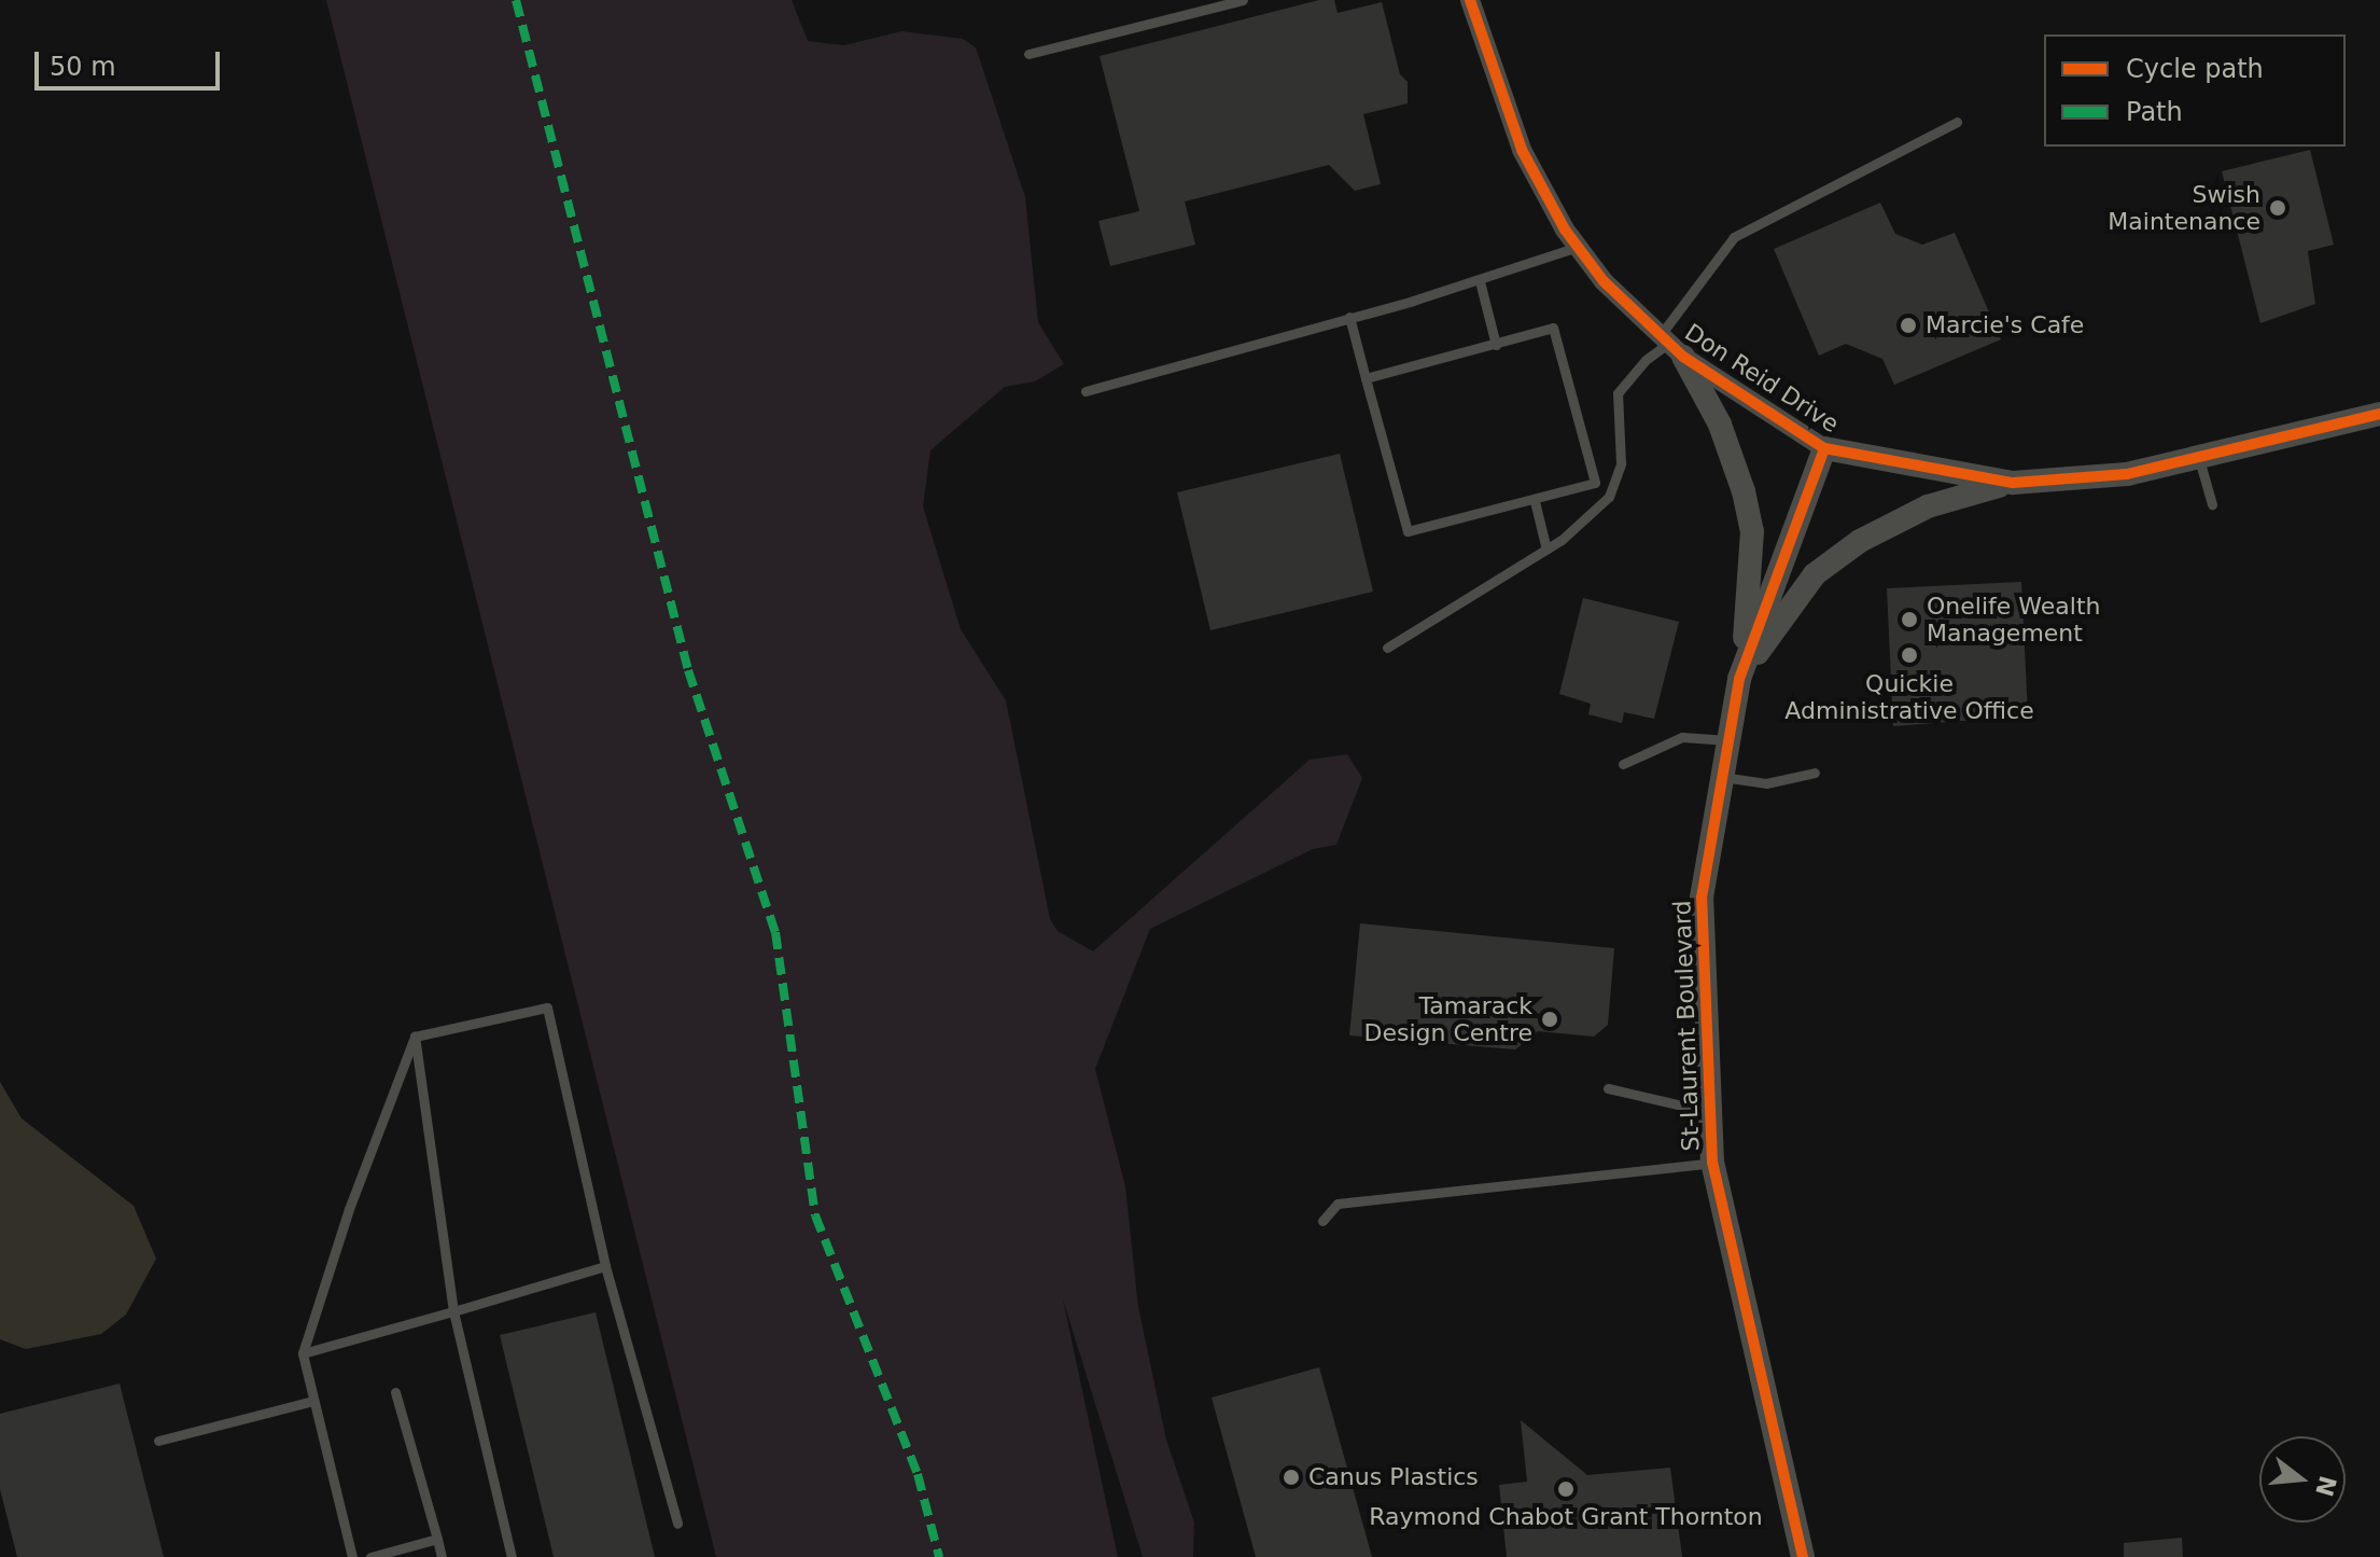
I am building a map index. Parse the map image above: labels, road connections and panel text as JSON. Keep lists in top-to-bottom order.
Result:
{
  "streets": {
    "street": ["Don Reid Drive", "St-Laurent Boulevard"]
  },
  "crossings": [
    ["Don Reid Drive", "St-Laurent Boulevard"]
  ],
  "places": [
    "Swish Maintenance",
    "Marcie's Cafe",
    "Onelife Wealth Management",
    "Quickie Administrative Office",
    "Tamarack Design Centre",
    "Canus Plastics",
    "Raymond Chabot Grant Thornton"
  ],
  "legend": ["Cycle path", "Path"],
  "scale_bar": "50 m",
  "north": "right"
}
